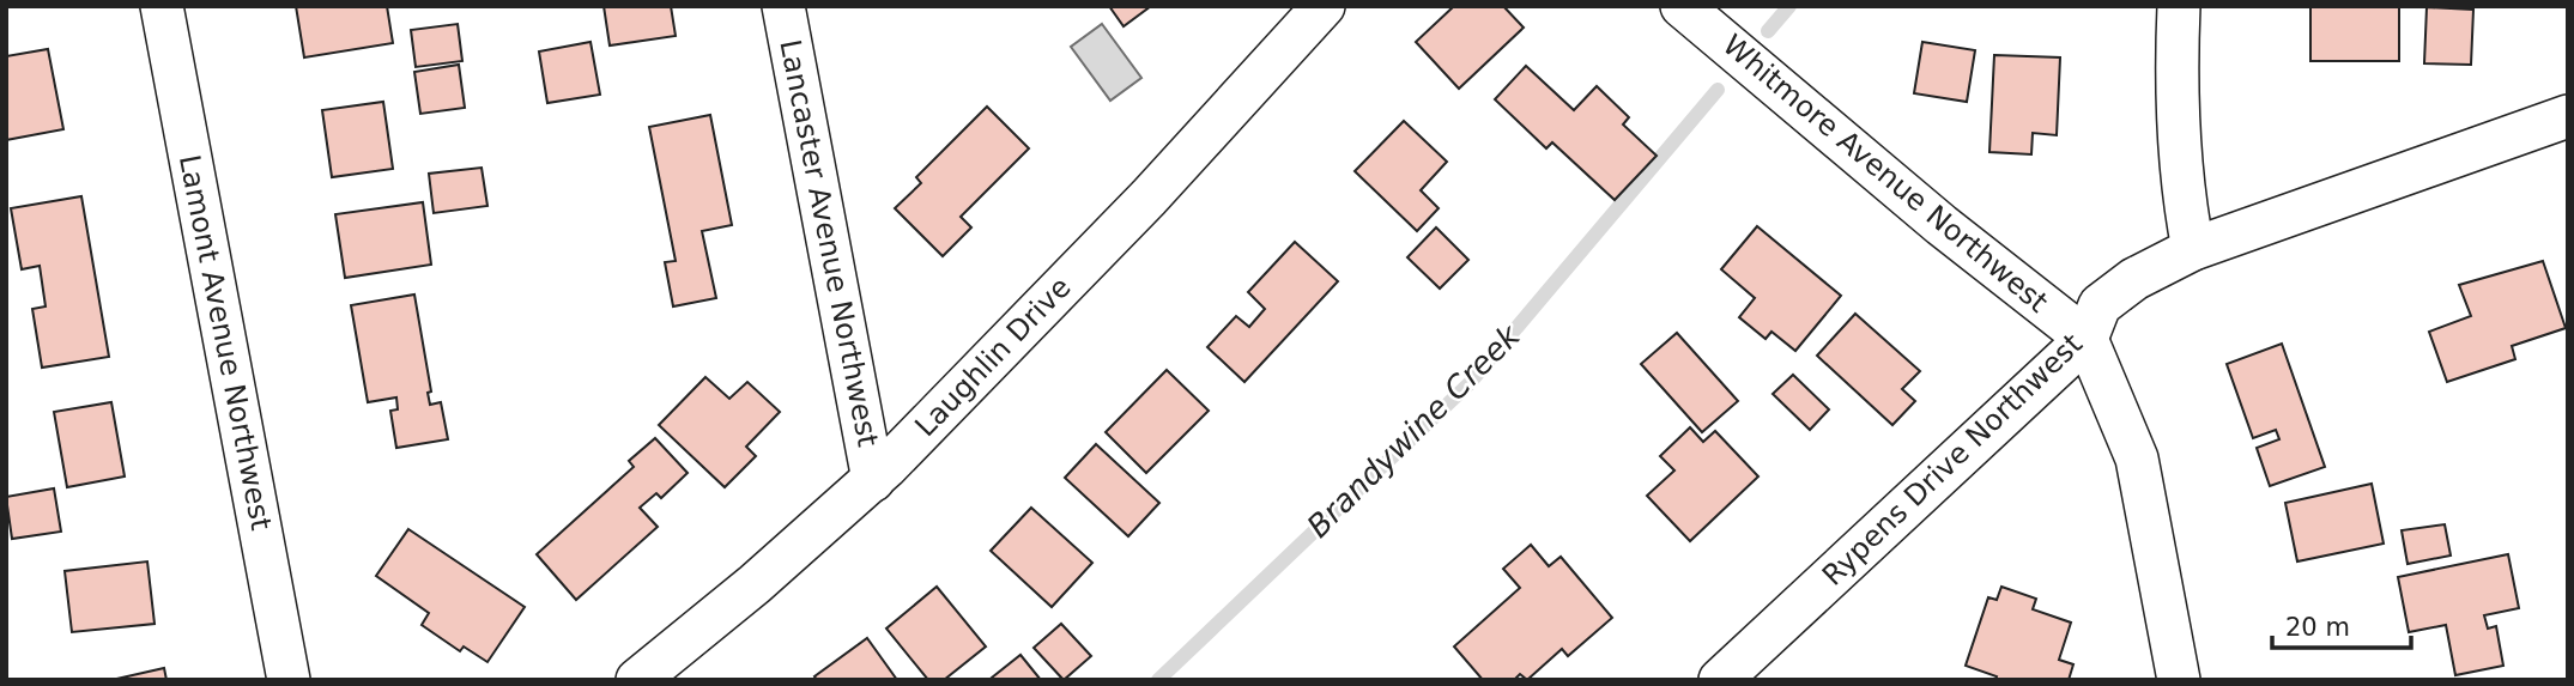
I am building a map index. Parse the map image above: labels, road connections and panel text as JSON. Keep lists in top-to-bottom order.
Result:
{
  "streets": {
    "street": [
      "Whitmore Avenue Northwest",
      "Lancaster Avenue Northwest",
      "Lamont Avenue Northwest",
      "Laughlin Drive",
      "Rypens Drive Northwest"
    ]
  },
  "crossings": [
    ["Whitmore Avenue Northwest", "Rypens Drive Northwest"],
    ["Lancaster Avenue Northwest", "Laughlin Drive"]
  ],
  "water": ["Brandywine Creek"],
  "scale_bar": "20 m"
}
